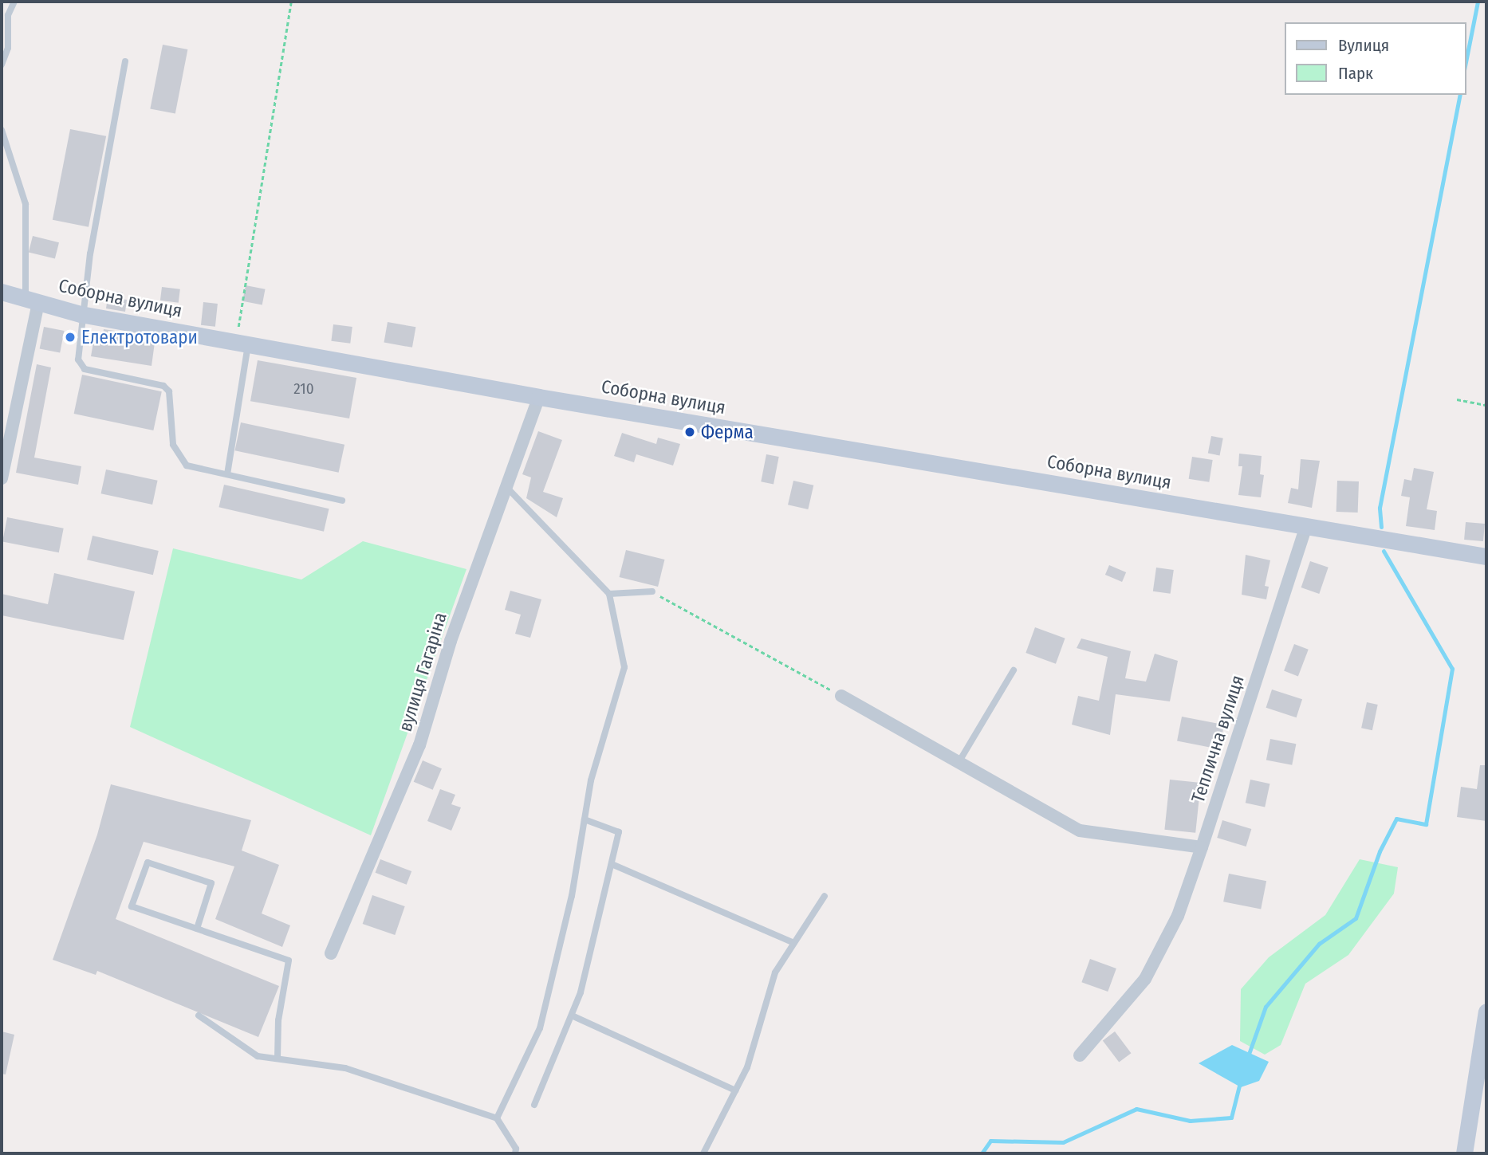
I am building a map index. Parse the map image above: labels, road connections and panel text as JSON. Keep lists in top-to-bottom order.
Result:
{
  "streets": {
    "main road": ["Соборна вулиця"],
    "street": ["вулиця Гагаріна", "Теплична вулиця"]
  },
  "crossings": [
    ["Соборна вулиця", "вулиця Гагаріна"],
    ["Соборна вулиця", "Теплична вулиця"]
  ],
  "places": ["Електротовари", "Ферма"],
  "house_numbers": ["210"],
  "legend": ["Вулиця", "Парк"]
}
